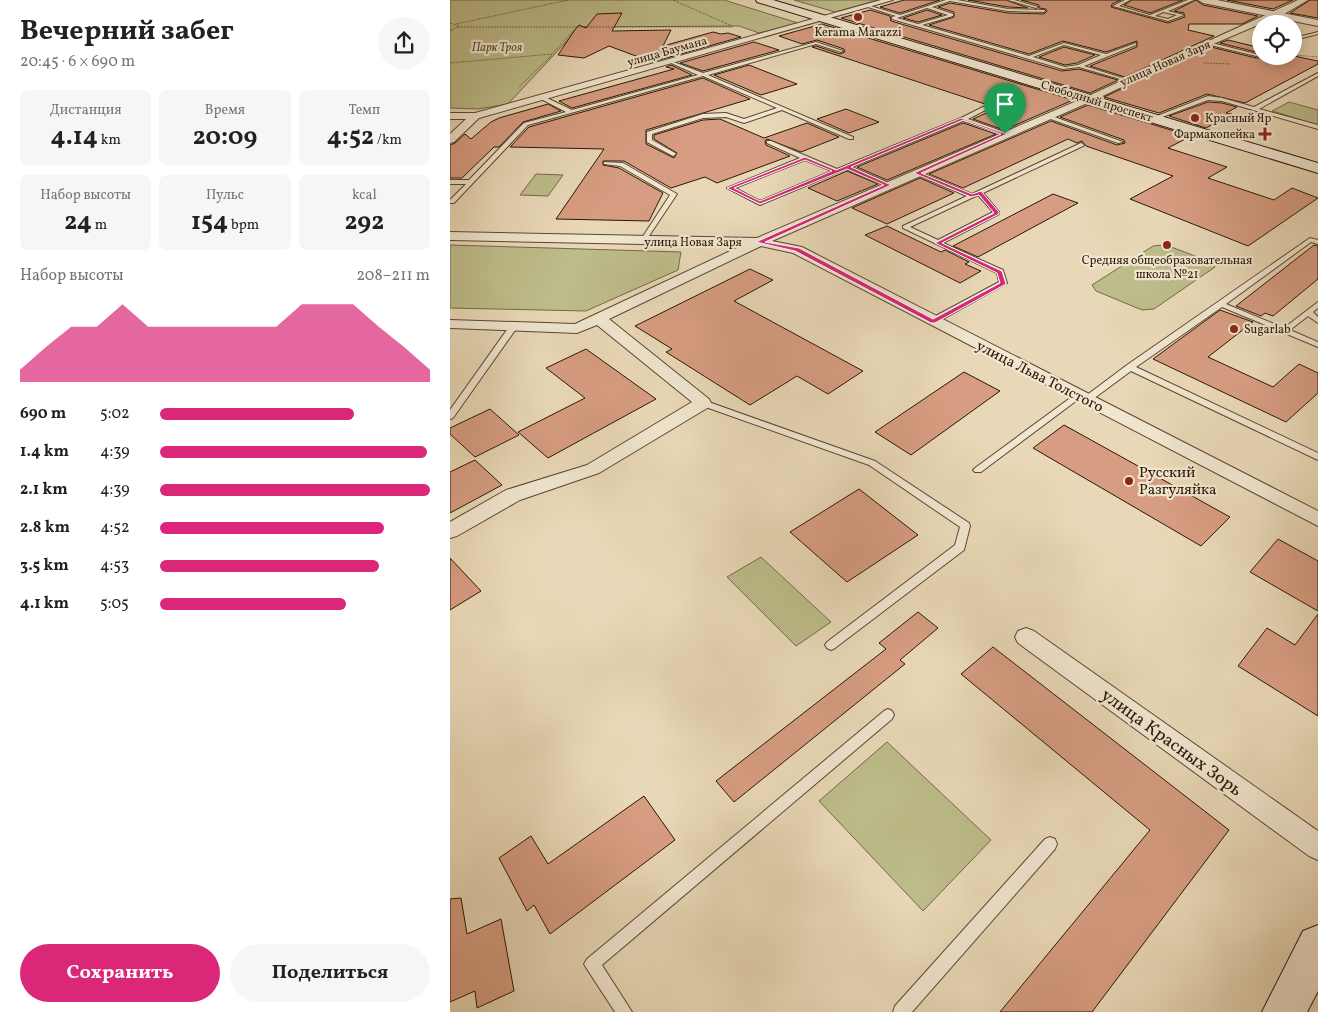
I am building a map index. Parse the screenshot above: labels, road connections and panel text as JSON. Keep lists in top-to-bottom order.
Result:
{
  "streets": {
    "main road": ["Свободный проспект"],
    "street": [
      "улица Баумана",
      "улица Новая Заря",
      "улица Льва Толстого",
      "улица Красных Зорь"
    ]
  },
  "crossings": [
    ["улица Баумана", "Свободный проспект"],
    ["улица Новая Заря", "Свободный проспект"],
    ["улица Новая Заря", "улица Льва Толстого"]
  ],
  "parks": ["Парк Троя"],
  "places": {
    "other": [
      "Kerama Marazzi",
      "Красный Яр",
      "Средняя общеобразовательная школа №21",
      "Sugarlab",
      "Русский Разгуляйка"
    ],
    "health": ["Фармакопейка"]
  },
  "page": {
    "heading": ["Вечерний забег", "20:45 · 6 × 690 m"],
    "stats": [
      ["Дистанция", "4.14 km"],
      ["Время", "20:09"],
      ["Темп", "4:52 /km"],
      ["Набор высоты", "24 m"],
      ["Пульс", "154 bpm"],
      ["kcal", "292"]
    ],
    "chart": ["Набор высоты", "208–211 m"],
    "list": [
      {
        "name": "690 m",
        "note": "5:02"
      },
      {
        "name": "1.4 km",
        "note": "4:39"
      },
      {
        "name": "2.1 km",
        "note": "4:39"
      },
      {
        "name": "2.8 km",
        "note": "4:52"
      },
      {
        "name": "3.5 km",
        "note": "4:53"
      },
      {
        "name": "4.1 km",
        "note": "5:05"
      }
    ],
    "buttons": ["Сохранить", "Поделиться"]
  }
}
